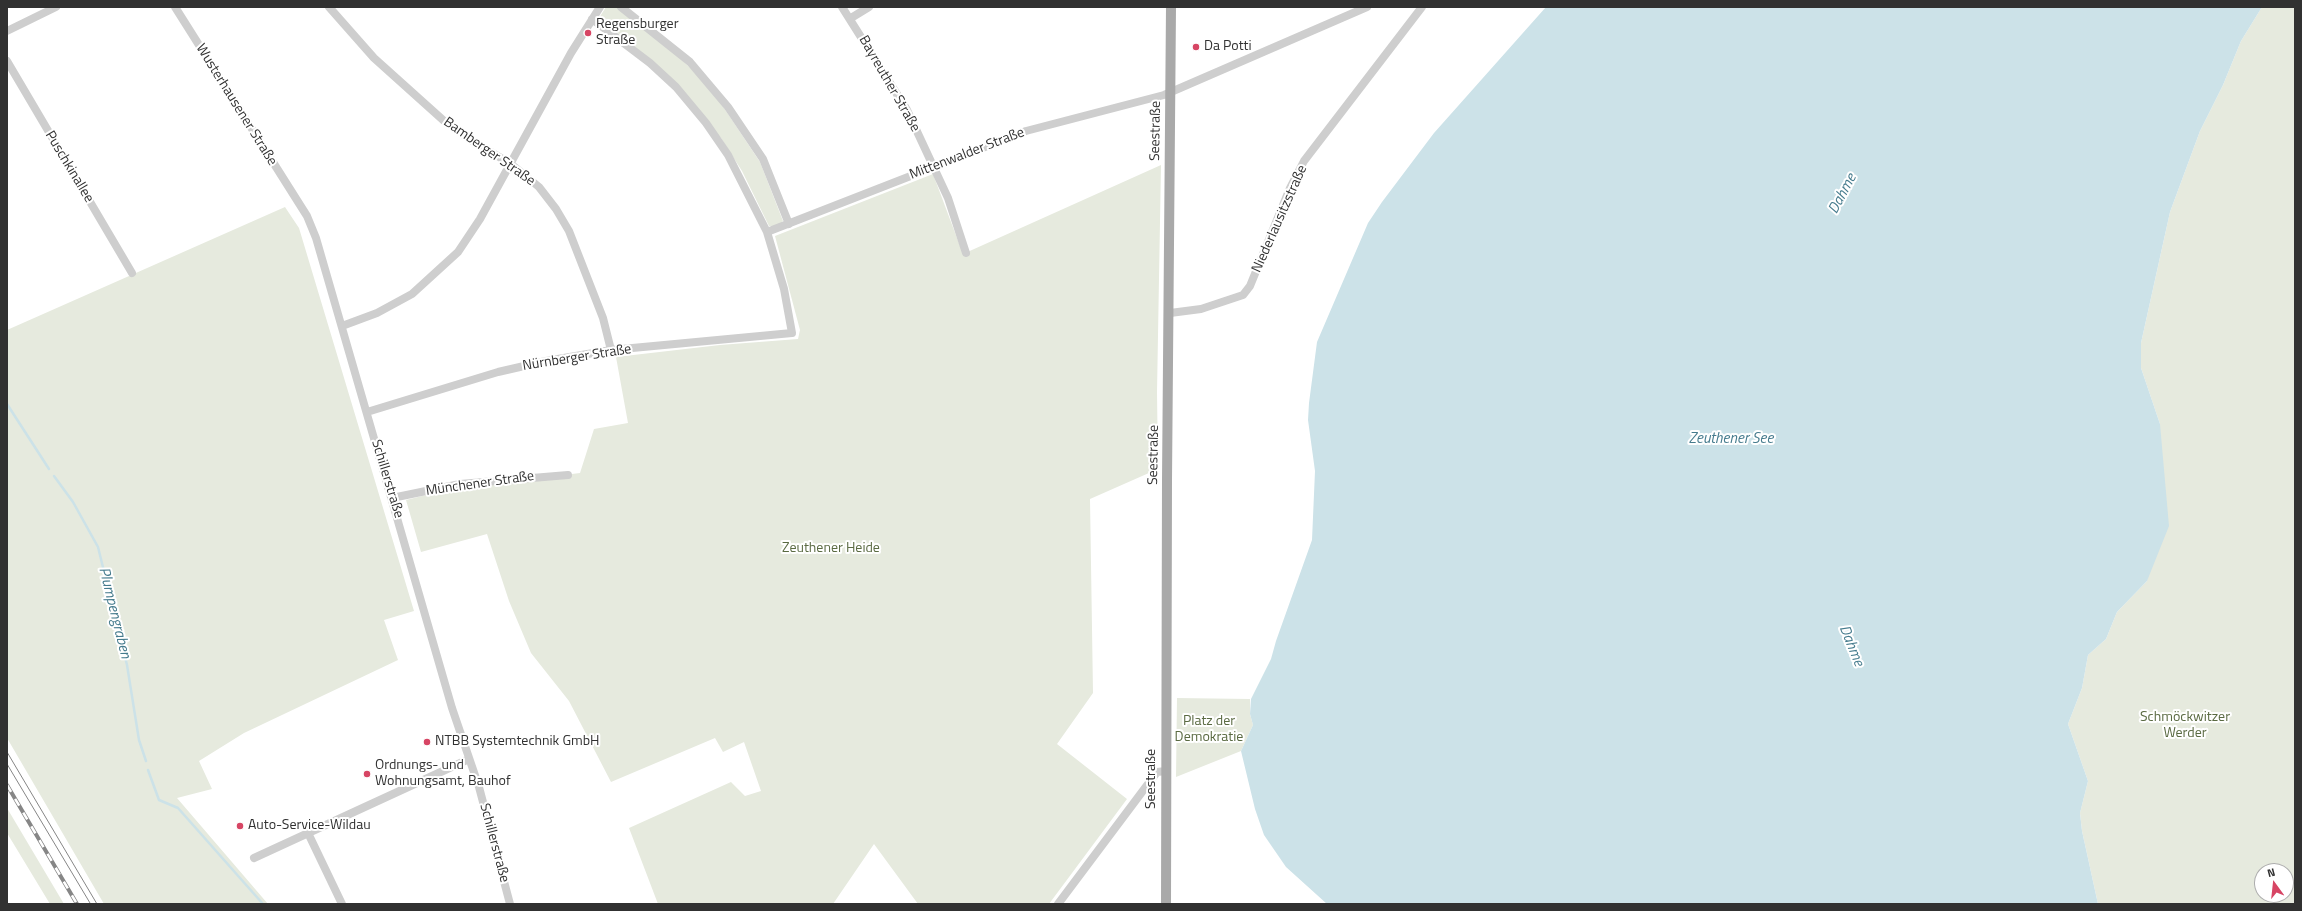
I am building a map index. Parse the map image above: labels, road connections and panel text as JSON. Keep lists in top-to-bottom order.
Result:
{
  "streets": {
    "main road": ["Seestraße"],
    "street": [
      "Bayreuther Straße",
      "Wusterhausener Straße",
      "Bamberger Straße",
      "Mittenwalder Straße",
      "Puschkinallee",
      "Niederlausitzstraße",
      "Nürnberger Straße",
      "Schillerstraße",
      "Münchener Straße"
    ]
  },
  "crossings": [
    ["Bayreuther Straße", "Mittenwalder Straße"],
    ["Wusterhausener Straße", "Schillerstraße"],
    ["Seestraße", "Mittenwalder Straße"],
    ["Seestraße", "Niederlausitzstraße"],
    ["Bamberger Straße", "Nürnberger Straße"],
    ["Mittenwalder Straße", "Nürnberger Straße"],
    ["Nürnberger Straße", "Schillerstraße"],
    ["Schillerstraße", "Münchener Straße"]
  ],
  "water": ["Dahme", "Zeuthener See", "Plumpengraben"],
  "parks": ["Zeuthener Heide", "Schmöckwitzer Werder", "Platz der Demokratie"],
  "places": [
    "Regensburger Straße",
    "Da Potti",
    "NTBB Systemtechnik GmbH",
    "Ordnungs- und Wohnungsamt, Bauhof",
    "Auto-Service-Wildau"
  ],
  "north": "top"
}
